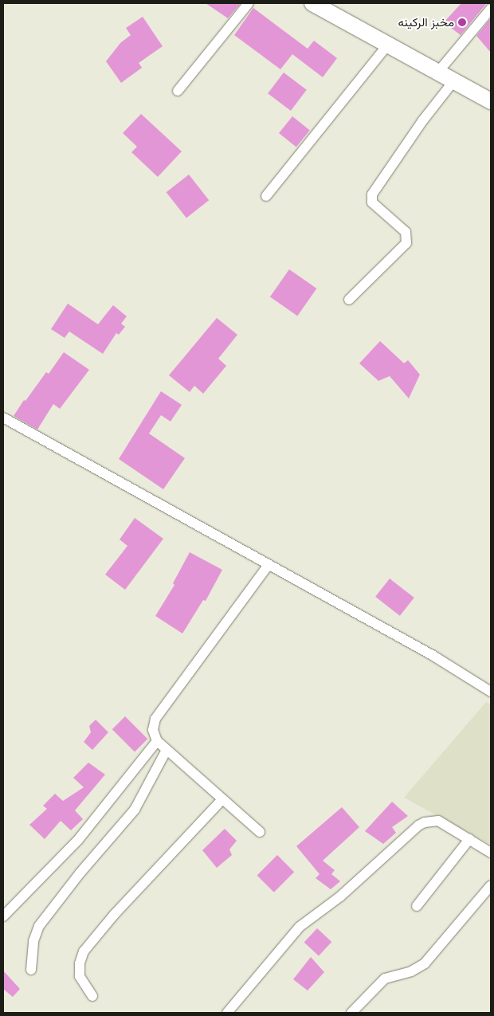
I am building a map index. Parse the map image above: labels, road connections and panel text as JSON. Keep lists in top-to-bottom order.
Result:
{
  "places": ["مخبز الركينه"]
}
